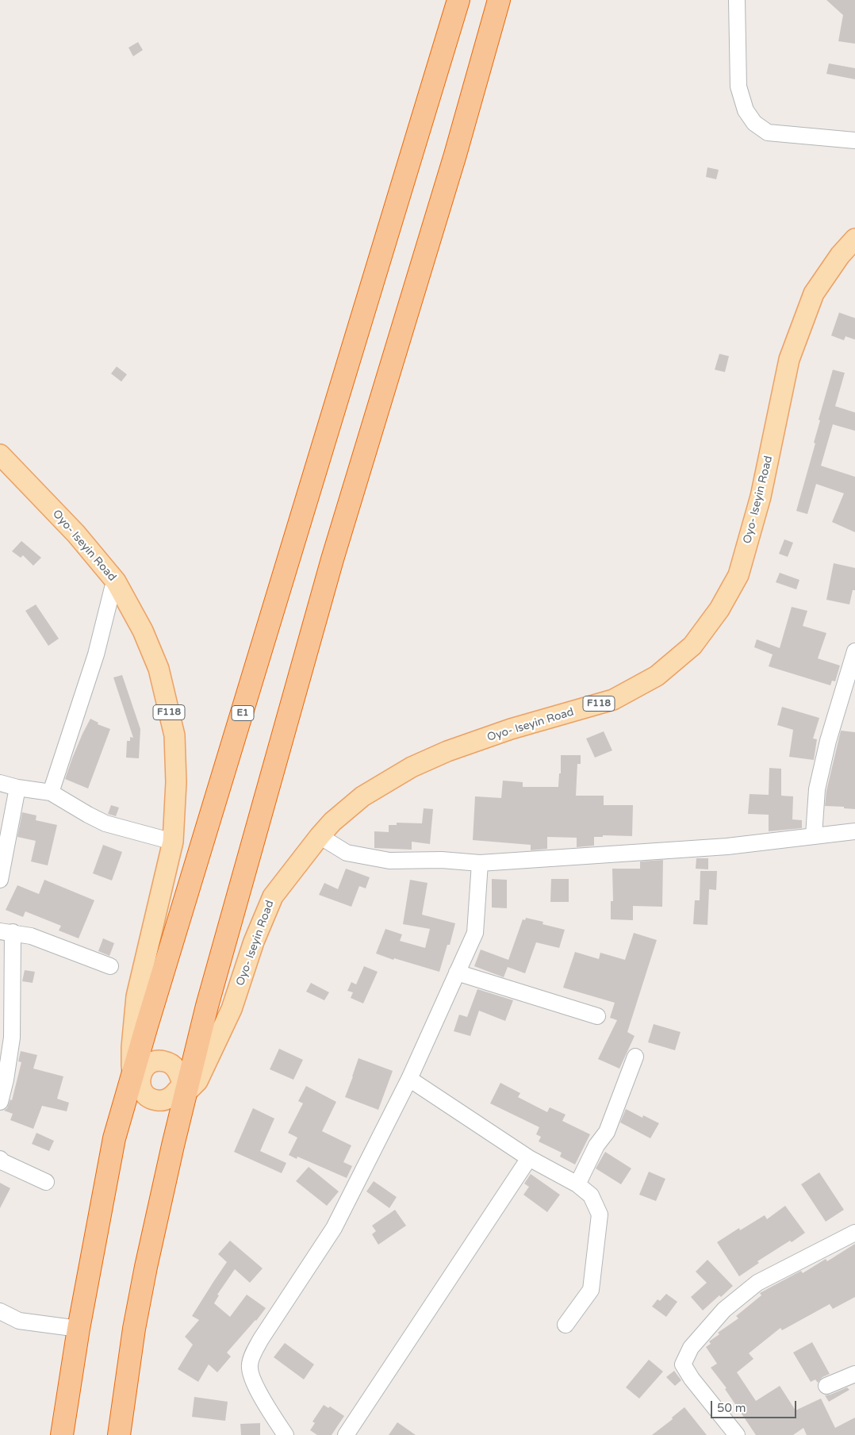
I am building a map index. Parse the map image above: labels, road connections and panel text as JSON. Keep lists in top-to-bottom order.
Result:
{
  "streets": {
    "highway": ["E1"],
    "main road": ["Oyo- Iseyin Road", "F118"]
  },
  "crossings": [
    ["Oyo- Iseyin Road", "E1"]
  ],
  "scale_bar": "50 m"
}
